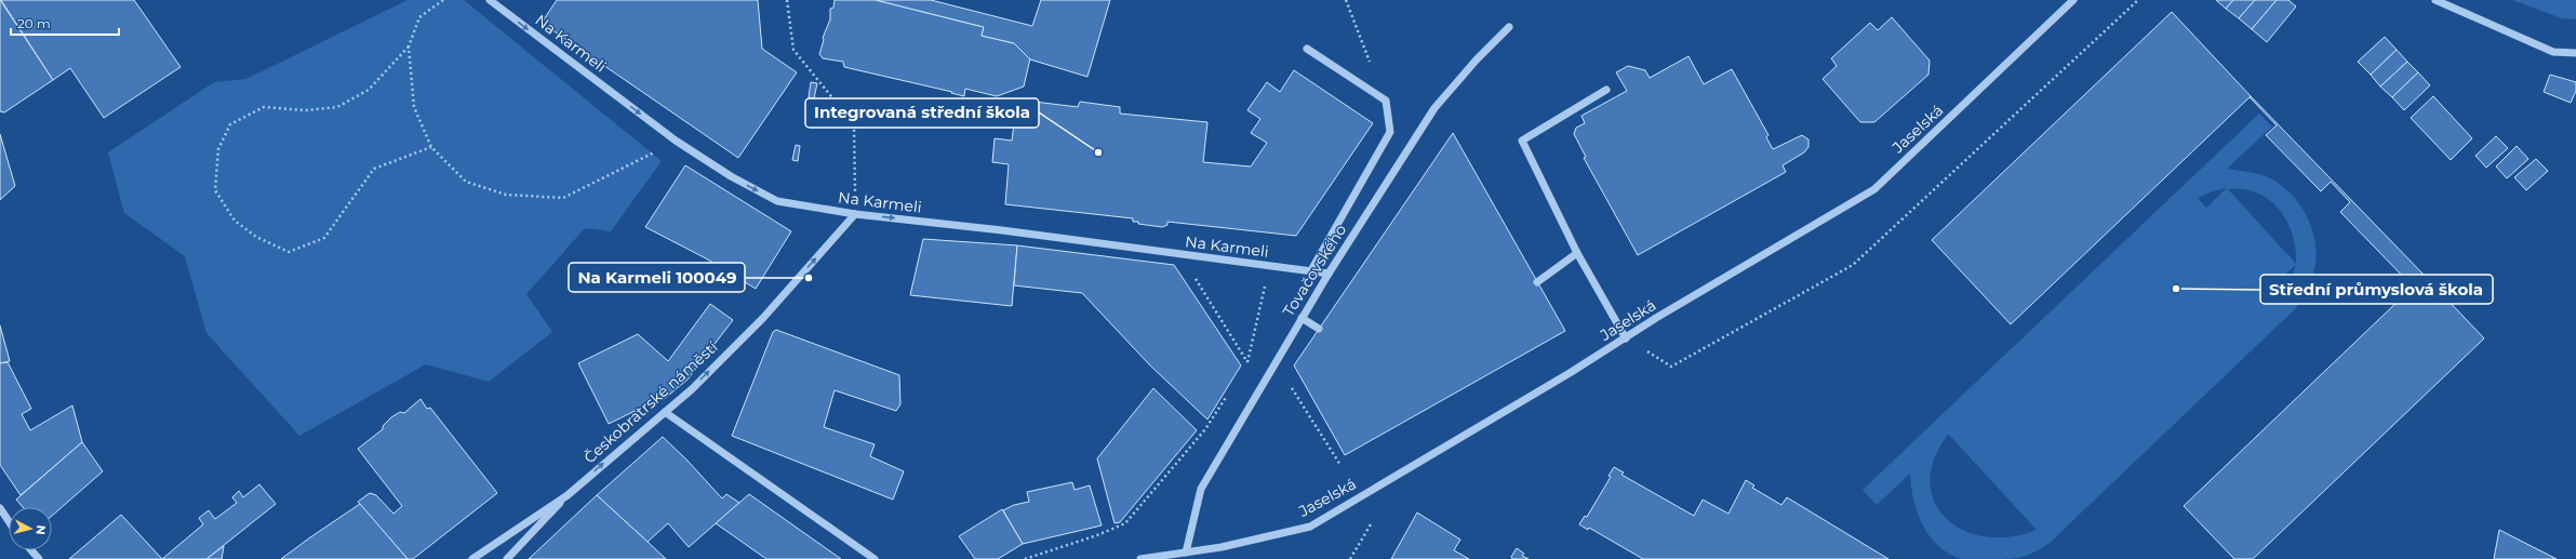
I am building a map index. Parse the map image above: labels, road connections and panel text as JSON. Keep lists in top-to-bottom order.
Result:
{
  "streets": {
    "street": [
      "Na Karmeli",
      "Jaselská",
      "Tovačovského",
      "Českobratrské náměstí"
    ]
  },
  "crossings": [
    ["Na Karmeli", "Tovačovského"],
    ["Na Karmeli", "Českobratrské náměstí"],
    ["Jaselská", "Tovačovského"]
  ],
  "one_way": ["Na Karmeli", "Českobratrské náměstí"],
  "places": ["Integrovaná střední škola", "Na Karmeli 100049", "Střední průmyslová škola"],
  "scale_bar": "20 m",
  "north": "right"
}
